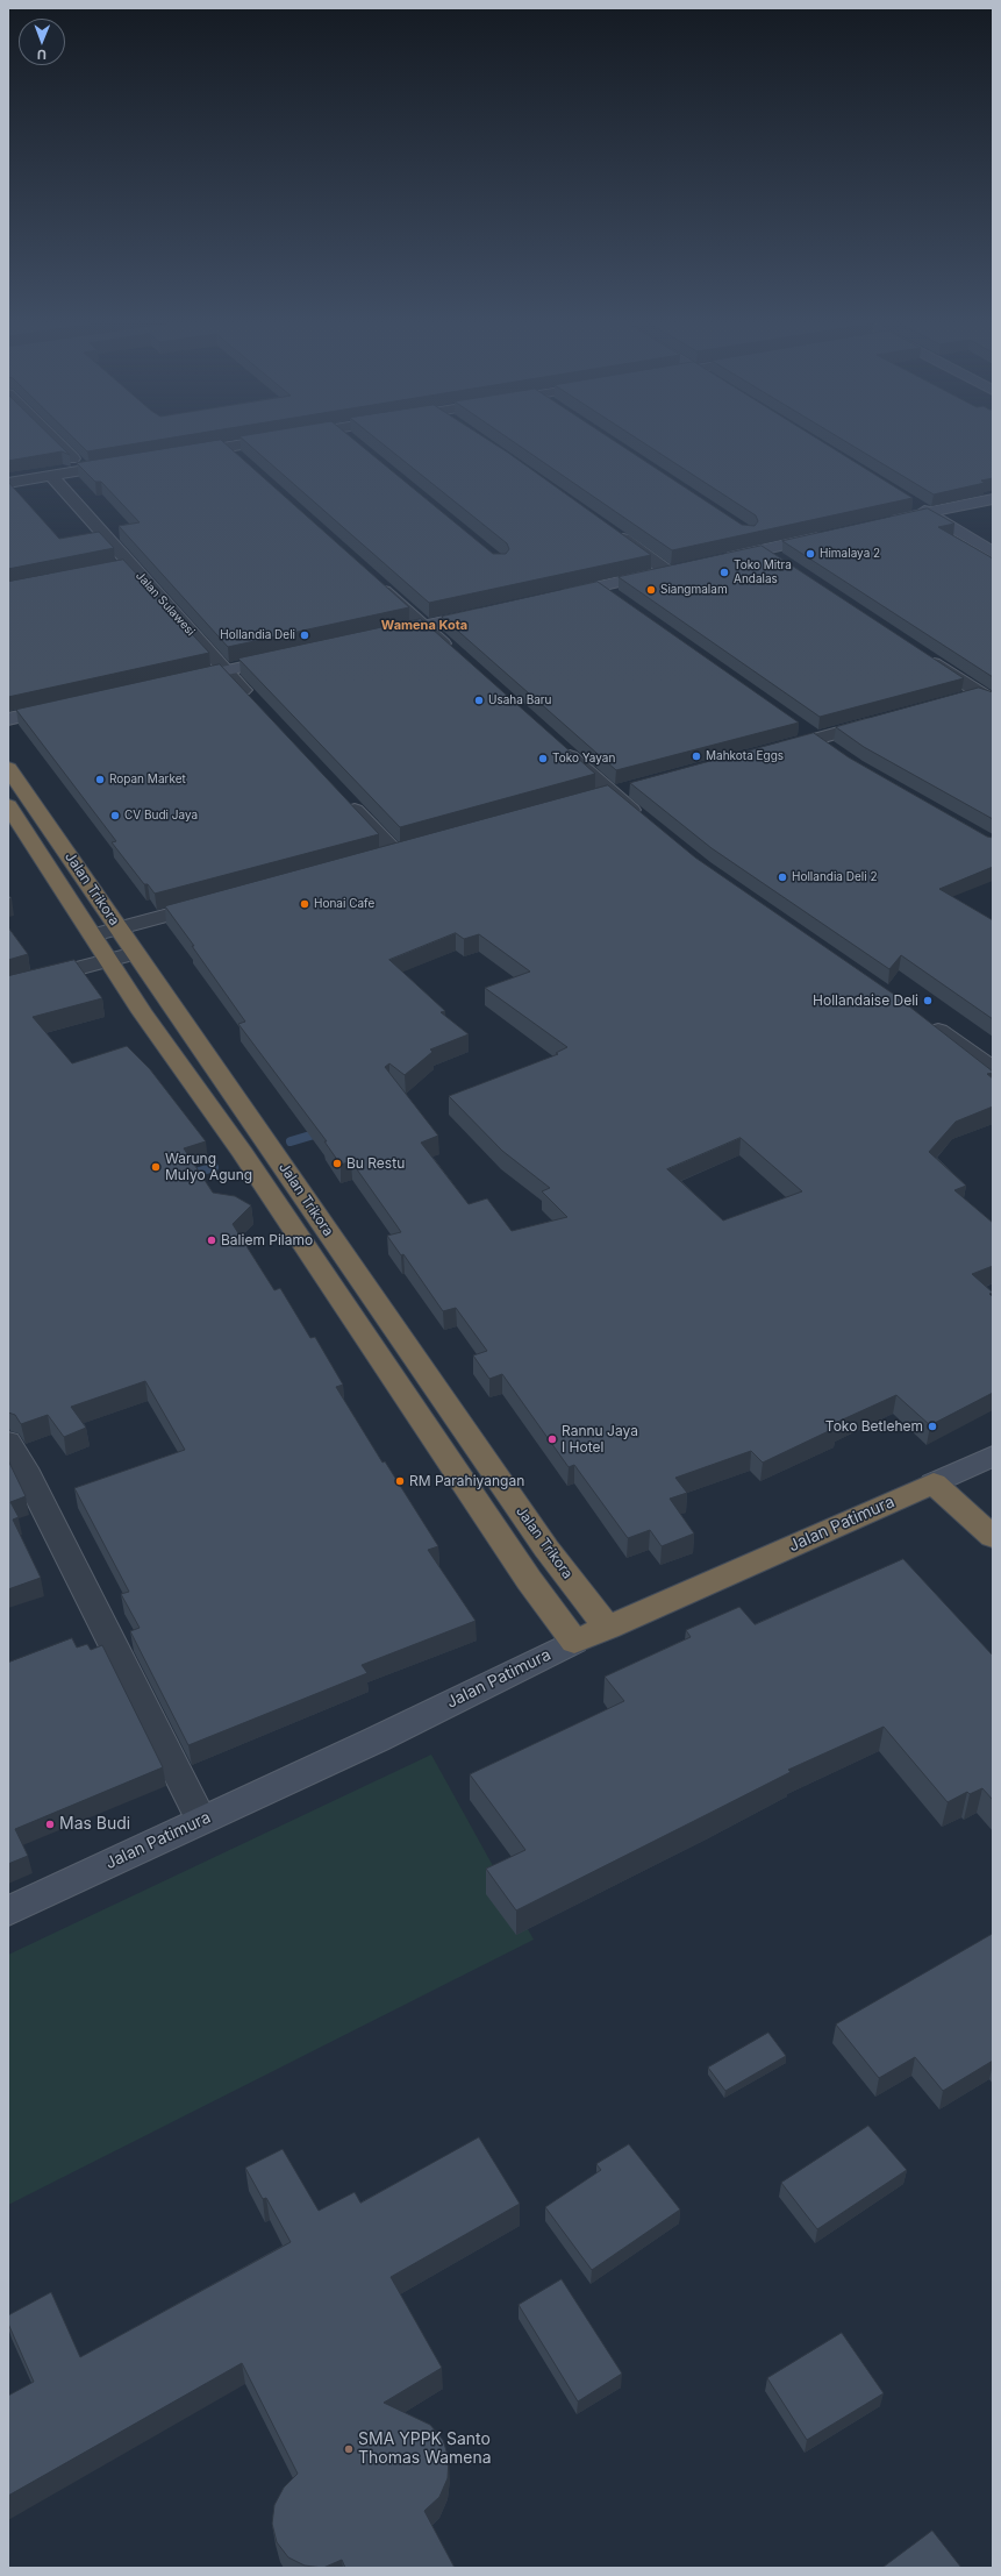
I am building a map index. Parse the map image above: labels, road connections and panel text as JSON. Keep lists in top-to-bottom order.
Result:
{
  "streets": {
    "highway": ["Jalan Trikora", "Jalan Patimura"],
    "street": ["Jalan Sulawesi"]
  },
  "crossings": [
    ["Jalan Trikora", "Jalan Patimura"]
  ],
  "districts": ["Wamena Kota"],
  "places": [
    "Himalaya 2",
    "Toko Mitra Andalas",
    "Siangmalam",
    "Hollandia Deli",
    "Usaha Baru",
    "Mahkota Eggs",
    "Toko Yayan",
    "Ropan Market",
    "CV Budi Jaya",
    "Hollandia Deli 2",
    "Honai Cafe",
    "Hollandaise Deli",
    "Bu Restu",
    "Warung Mulyo Agung",
    "Baliem Pilamo",
    "Toko Betlehem",
    "Rannu Jaya I Hotel",
    "RM Parahiyangan",
    "Mas Budi",
    "SMA YPPK Santo Thomas Wamena"
  ],
  "north": "bottom"
}
